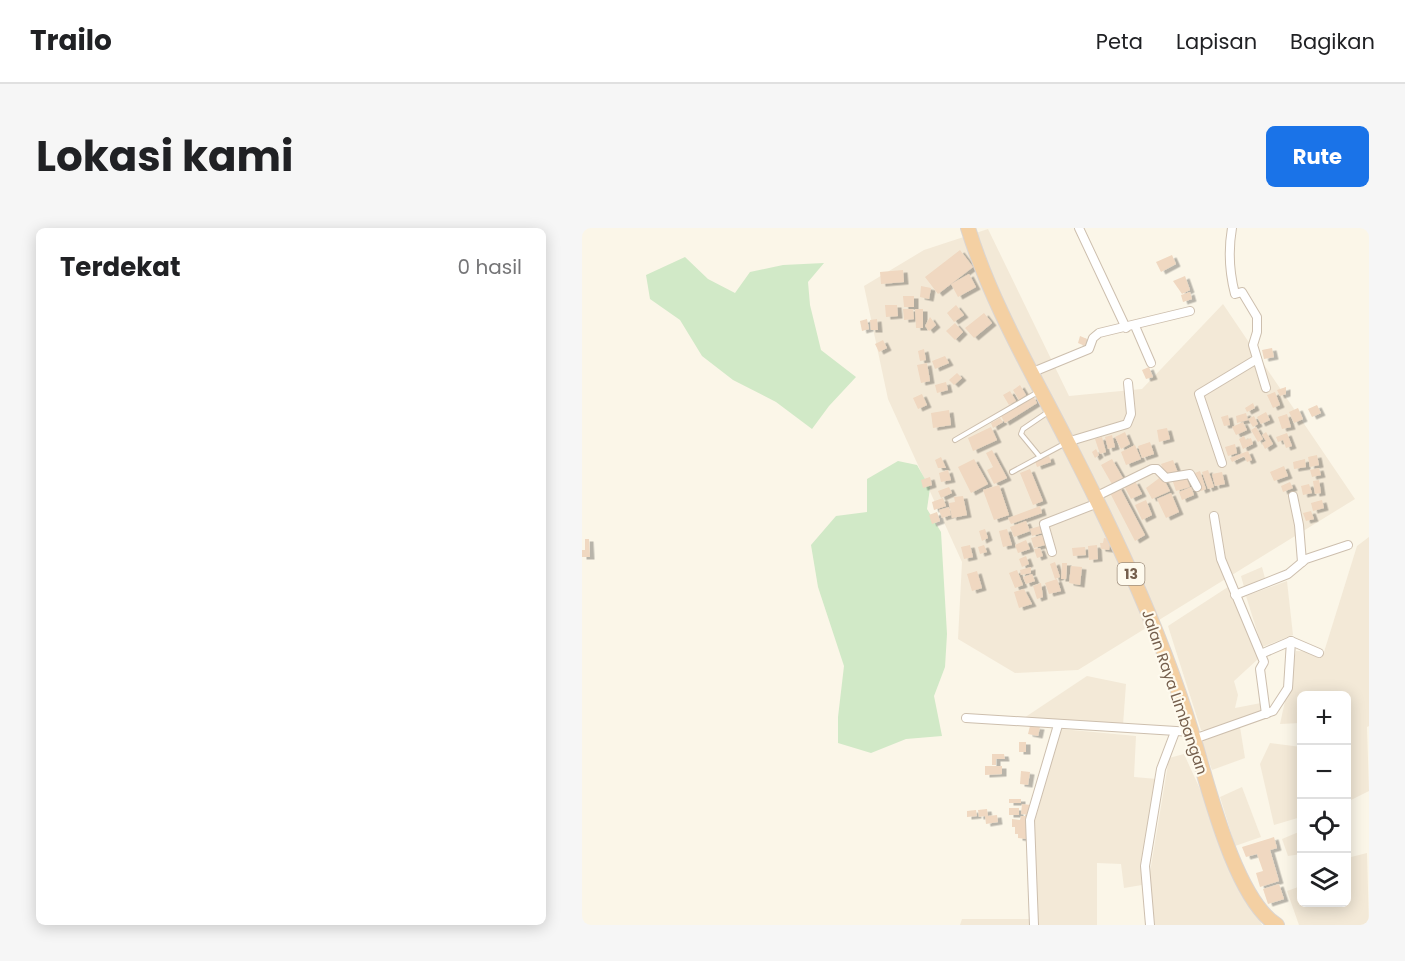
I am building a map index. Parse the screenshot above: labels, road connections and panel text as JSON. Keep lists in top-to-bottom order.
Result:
{
  "streets": {
    "highway": ["13", "Jalan Raya Limbangan"]
  },
  "page": {
    "header": "Trailo",
    "nav": ["Peta", "Lapisan", "Bagikan"],
    "title": "Lokasi kami",
    "buttons": "Rute",
    "heading": ["Terdekat", "0 hasil"],
    "map_buttons": ["+", "−"]
  }
}
